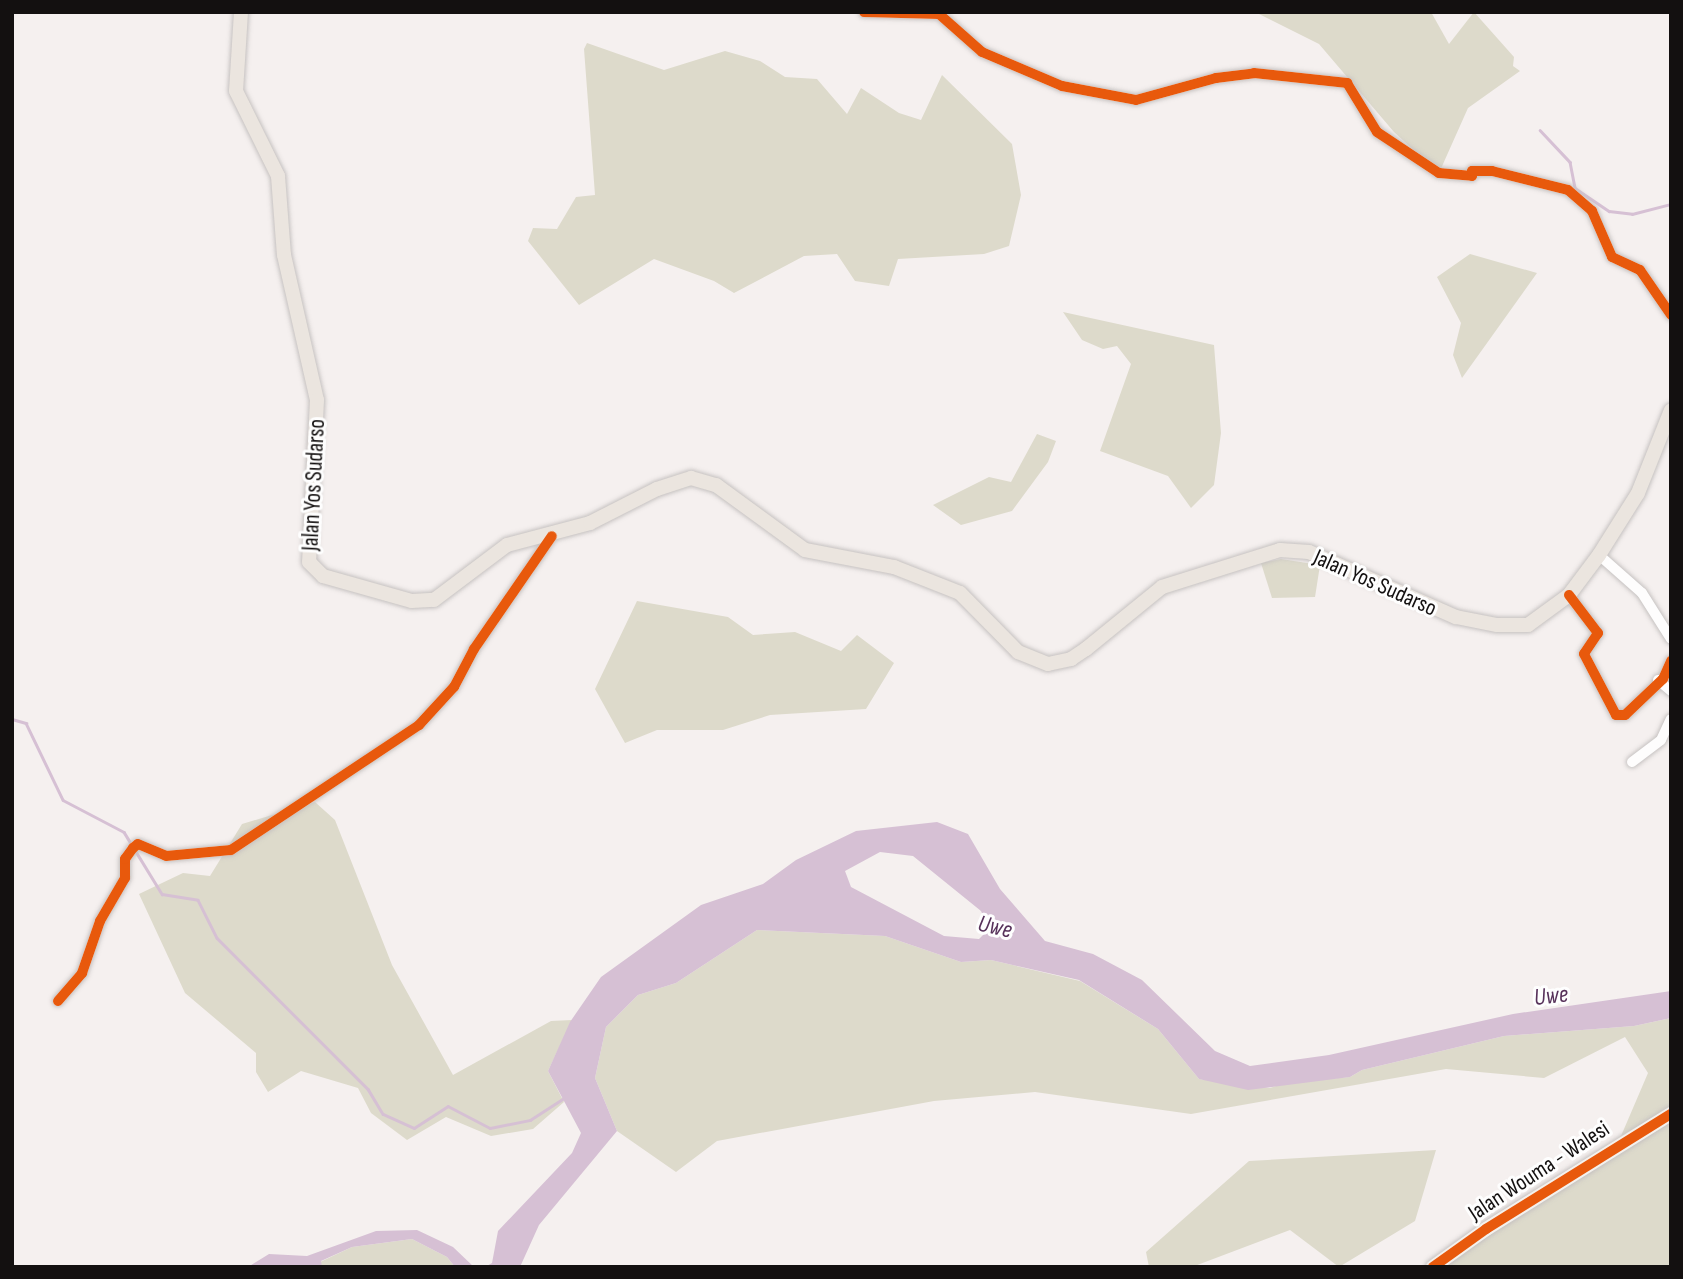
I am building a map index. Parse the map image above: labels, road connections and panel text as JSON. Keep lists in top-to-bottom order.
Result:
{
  "streets": {
    "main road": ["Jalan Yos Sudarso"],
    "street": ["Jalan Wouma - Walesi"]
  },
  "water": ["Uwe"]
}
